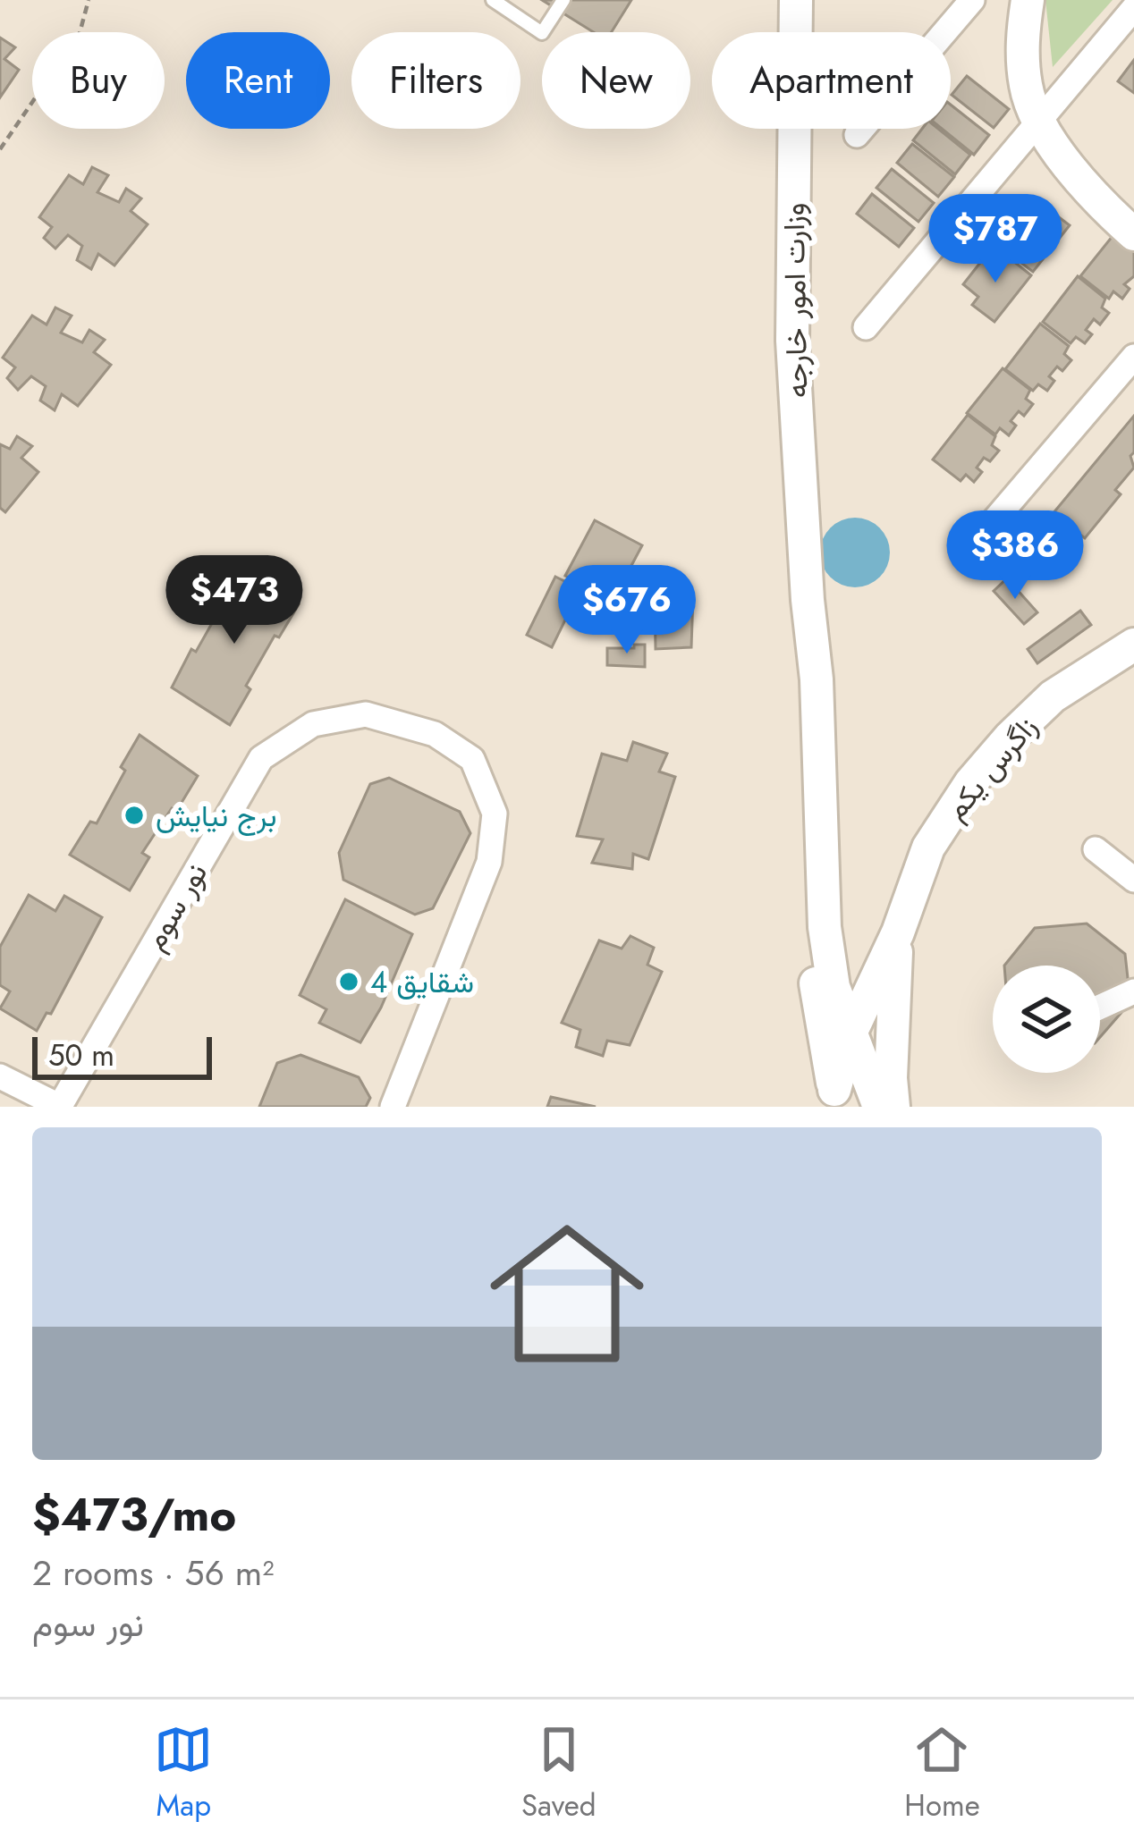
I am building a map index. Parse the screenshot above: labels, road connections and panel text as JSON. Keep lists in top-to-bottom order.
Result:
{
  "streets": {
    "main road": ["وزارت امور خارجه", "زاگرس یکم"],
    "street": ["نور سوم"]
  },
  "places": ["برج نیایش", "شقایق 4"],
  "scale_bar": "50 m",
  "page": {
    "chip": [
      "Buy",
      "Rent",
      "Filters",
      "New",
      "Apartment"
    ],
    "price": [
      "$787",
      "$386",
      "$473",
      "$676"
    ],
    "scale": "50 m",
    "list": [
      {
        "name": "$473/mo",
        "note": "2 rooms · 56 m² · نور سوم"
      }
    ],
    "tabs": ["Map", "Saved", "Home"]
  }
}
